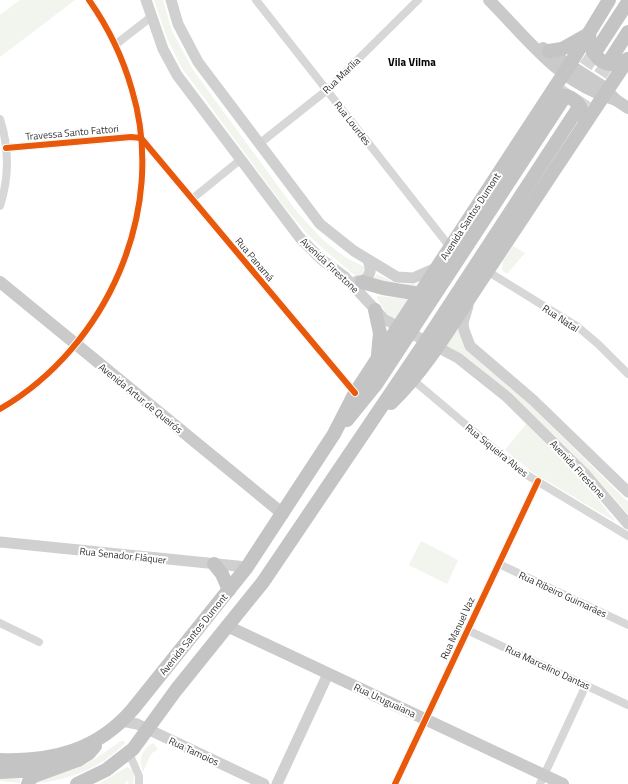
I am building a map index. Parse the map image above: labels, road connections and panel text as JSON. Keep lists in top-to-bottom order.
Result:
{
  "streets": {
    "highway": ["Avenida Santos Dumont"],
    "main road": [
      "Avenida Firestone",
      "Avenida Artur de Queirós",
      "Rua Senador Fláquer",
      "Rua Uruguaiana",
      "Rua Tamoios"
    ],
    "street": [
      "Rua Marília",
      "Rua Lourdes",
      "Travessa Santo Fattori",
      "Rua Panamá",
      "Rua Natal",
      "Rua Siqueira Alves",
      "Rua Ribeiro Guimarães",
      "Rua Manuel Vaz",
      "Rua Marcelino Dantas"
    ]
  },
  "crossings": [
    ["Rua Marília", "Rua Lourdes"],
    ["Rua Lourdes", "Avenida Santos Dumont"],
    ["Travessa Santo Fattori", "Rua Panamá"],
    ["Avenida Santos Dumont", "Rua Panamá"],
    ["Avenida Santos Dumont", "Avenida Firestone"],
    ["Avenida Santos Dumont", "Avenida Artur de Queirós"],
    ["Avenida Santos Dumont", "Rua Senador Fláquer"],
    ["Avenida Santos Dumont", "Rua Tamoios"],
    ["Rua Siqueira Alves", "Rua Manuel Vaz"],
    ["Rua Ribeiro Guimarães", "Rua Manuel Vaz"],
    ["Rua Manuel Vaz", "Rua Marcelino Dantas"],
    ["Rua Manuel Vaz", "Rua Uruguaiana"]
  ],
  "districts": ["Vila Vilma"]
}
